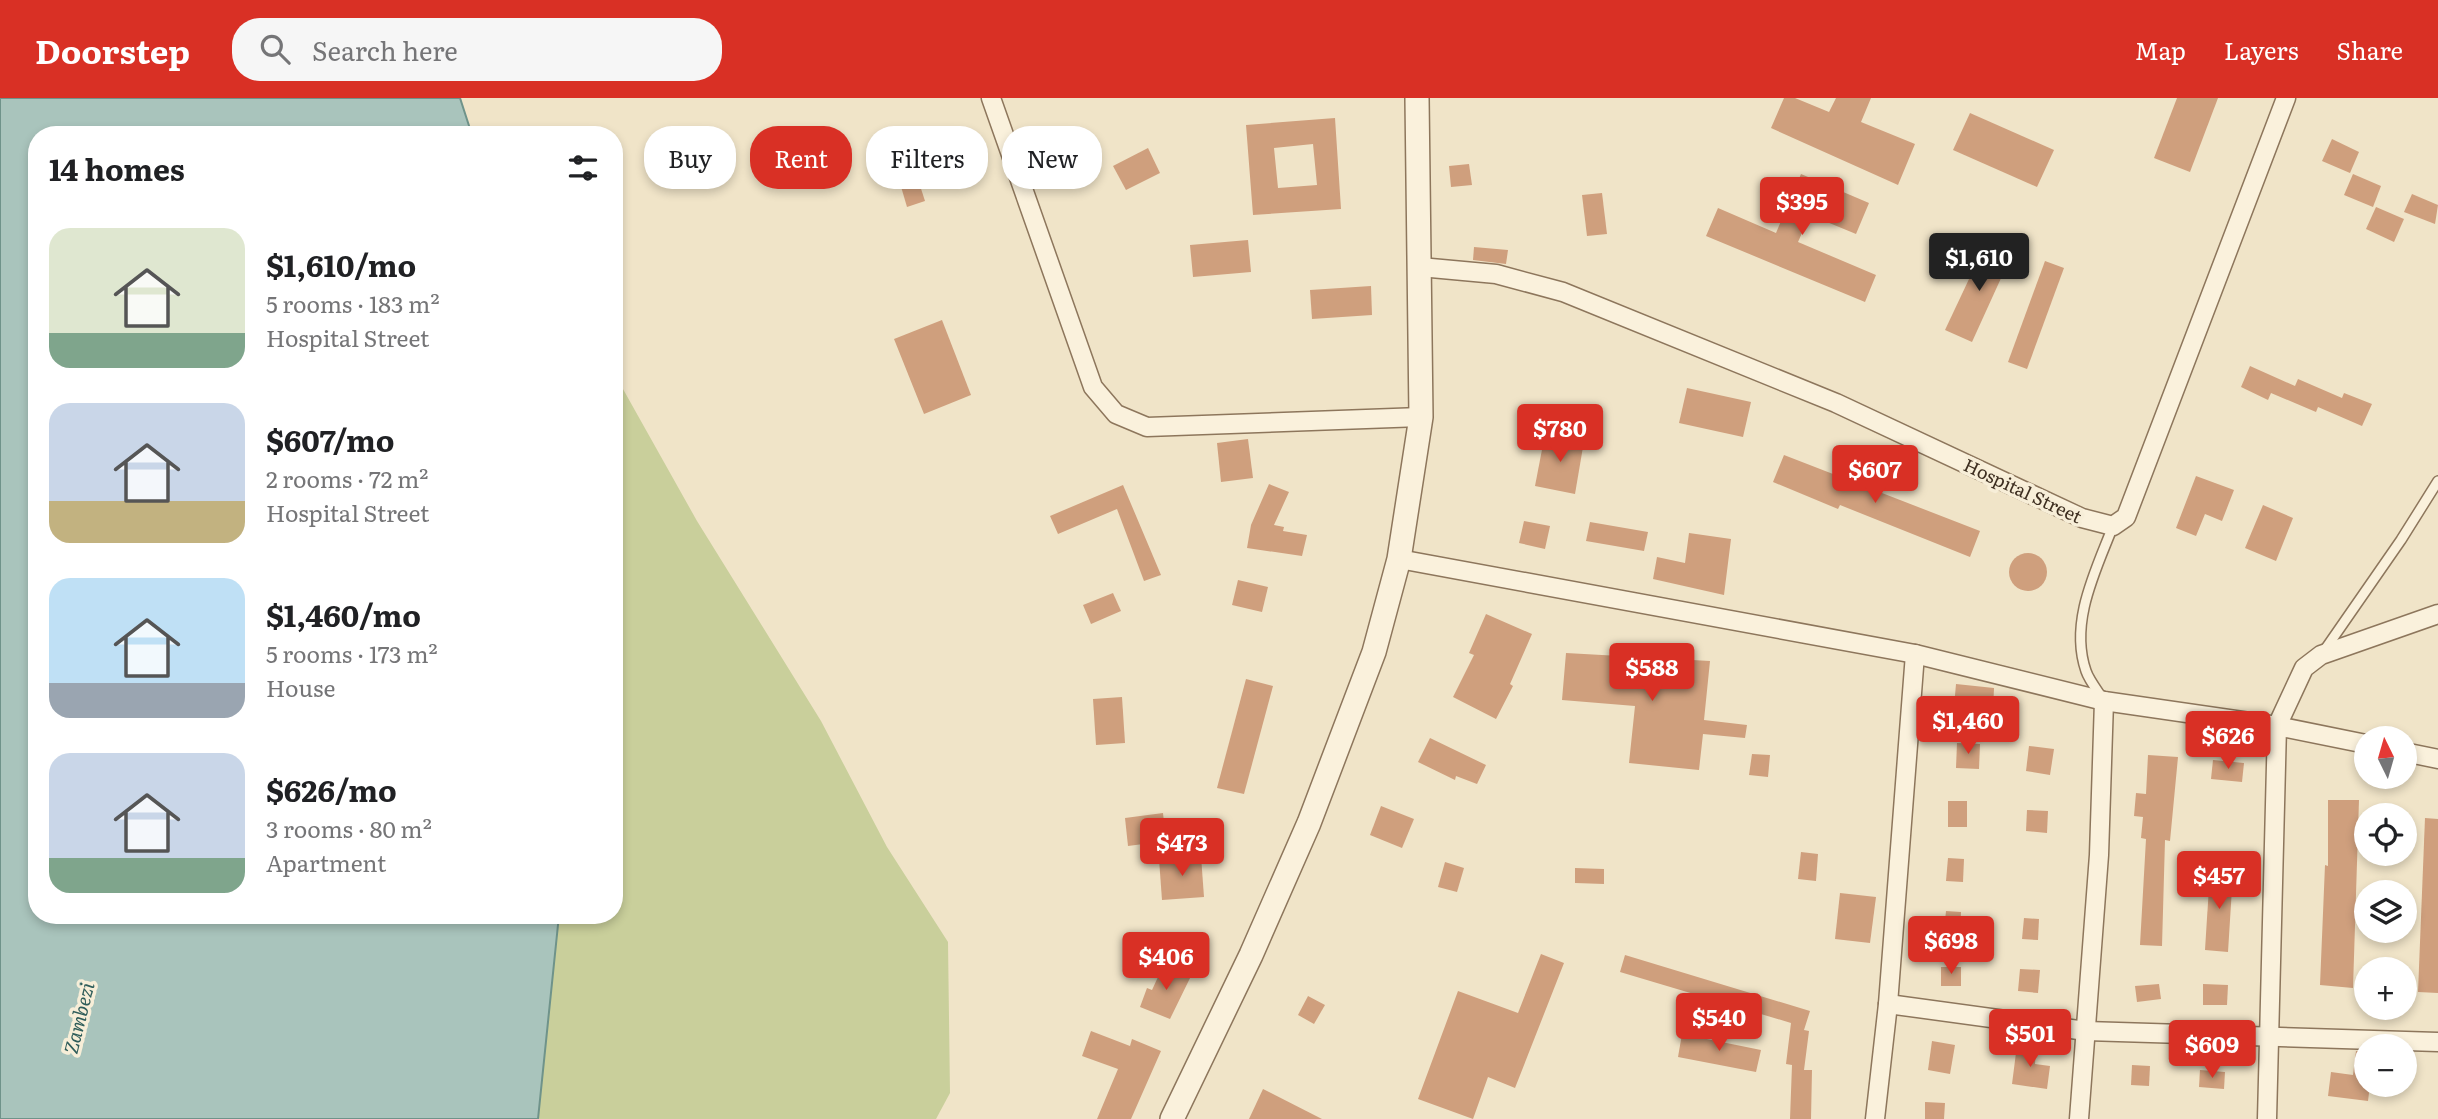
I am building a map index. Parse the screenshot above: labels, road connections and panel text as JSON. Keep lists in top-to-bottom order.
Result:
{
  "streets": {
    "street": ["Hospital Street"]
  },
  "water": ["Zambezi"],
  "north": "top",
  "page": {
    "header": "Doorstep",
    "search": "Search here",
    "nav": ["Map", "Layers", "Share"],
    "chip": [
      "Buy",
      "Rent",
      "Filters",
      "New"
    ],
    "heading": "14 homes",
    "price": [
      "$395",
      "$1,610",
      "$780",
      "$607",
      "$588",
      "$1,460",
      "$626",
      "$473",
      "$457",
      "$698",
      "$406",
      "$540",
      "$501",
      "$609"
    ],
    "list": [
      {
        "name": "$1,610/mo",
        "note": "5 rooms · 183 m² · Hospital Street"
      },
      {
        "name": "$607/mo",
        "note": "2 rooms · 72 m² · Hospital Street"
      },
      {
        "name": "$1,460/mo",
        "note": "5 rooms · 173 m² · House"
      },
      {
        "name": "$626/mo",
        "note": "3 rooms · 80 m² · Apartment"
      }
    ],
    "map_buttons": ["+", "−"]
  }
}
